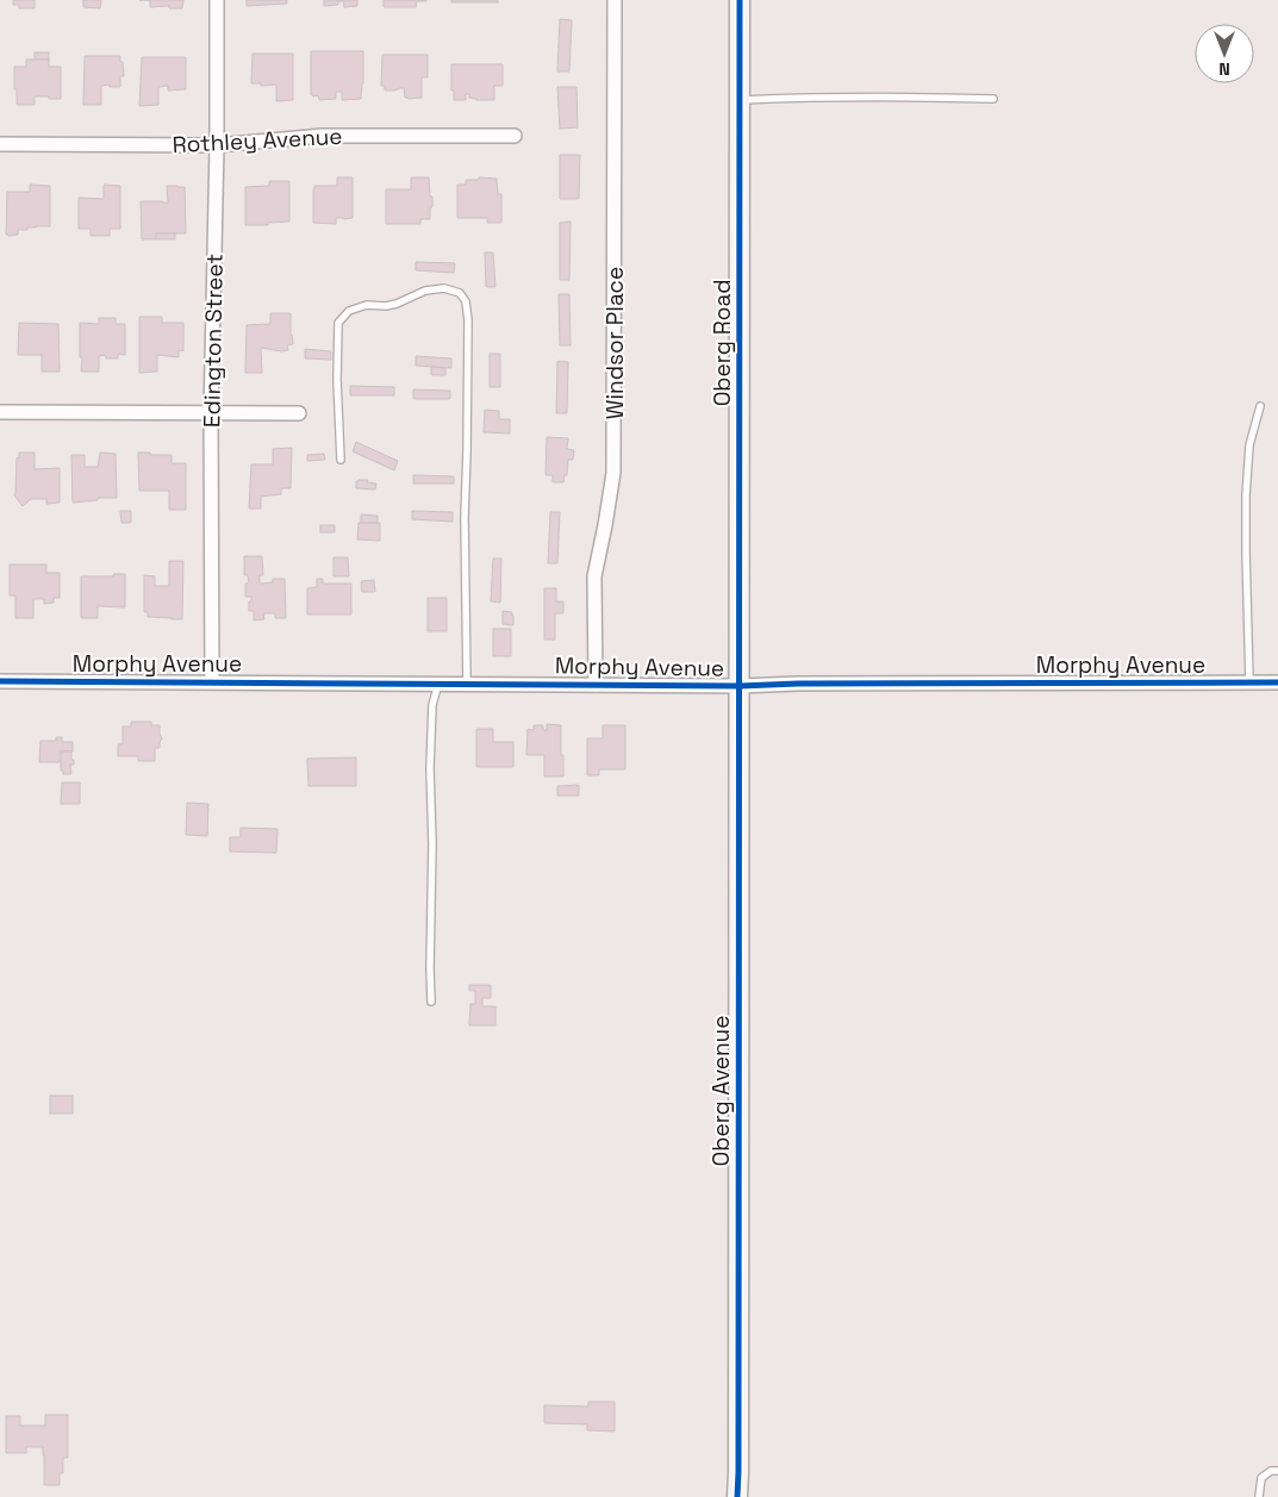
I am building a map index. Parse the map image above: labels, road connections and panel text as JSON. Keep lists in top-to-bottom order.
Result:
{
  "streets": {
    "street": [
      "Rothley Avenue",
      "Edington Street",
      "Windsor Place",
      "Oberg Road",
      "Morphy Avenue",
      "Oberg Avenue"
    ]
  },
  "crossings": [
    ["Rothley Avenue", "Edington Street"],
    ["Edington Street", "Morphy Avenue"],
    ["Windsor Place", "Morphy Avenue"],
    ["Oberg Road", "Morphy Avenue"],
    ["Oberg Road", "Oberg Avenue"],
    ["Morphy Avenue", "Oberg Avenue"]
  ],
  "north": "bottom"
}
